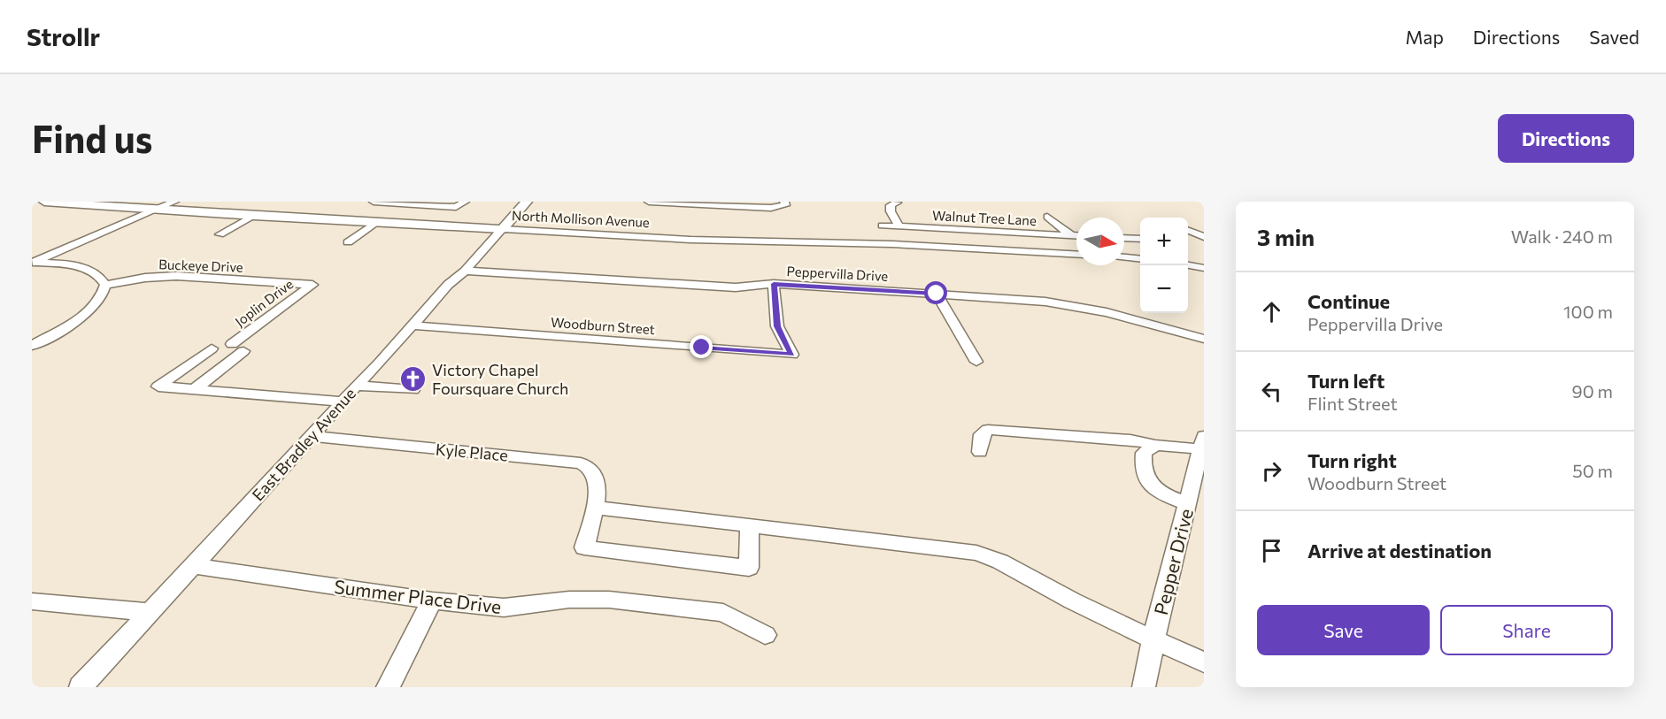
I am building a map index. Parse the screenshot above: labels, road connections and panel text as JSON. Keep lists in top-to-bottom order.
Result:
{
  "streets": {
    "main road": ["North Mollison Avenue", "East Bradley Avenue"],
    "street": [
      "Walnut Tree Lane",
      "Buckeye Drive",
      "Peppervilla Drive",
      "Joplin Drive",
      "Woodburn Street",
      "Kyle Place",
      "Pepper Drive",
      "Summer Place Drive"
    ]
  },
  "crossings": [
    ["North Mollison Avenue", "East Bradley Avenue"],
    ["Buckeye Drive", "Joplin Drive"],
    ["Peppervilla Drive", "Woodburn Street"],
    ["Peppervilla Drive", "East Bradley Avenue"],
    ["Woodburn Street", "East Bradley Avenue"],
    ["East Bradley Avenue", "Kyle Place"],
    ["East Bradley Avenue", "Summer Place Drive"]
  ],
  "places": {
    "church": ["Victory Chapel Foursquare Church"]
  },
  "north": "right",
  "page": {
    "header": "Strollr",
    "nav": ["Map", "Directions", "Saved"],
    "buttons": [
      "Directions",
      ["Save", "Share"]
    ],
    "title": "Find us",
    "heading": ["3 min", "Walk · 240 m"],
    "map_buttons": ["+", "−"],
    "list": [
      ["Continue", "Peppervilla Drive", "100 m"],
      ["Turn left", "Flint Street", "90 m"],
      ["Turn right", "Woodburn Street", "50 m"],
      "Arrive at destination"
    ]
  }
}
